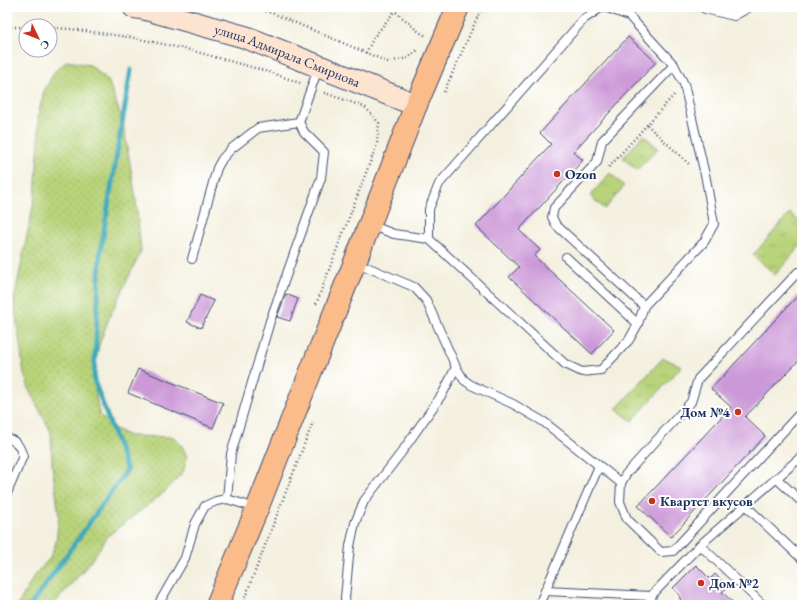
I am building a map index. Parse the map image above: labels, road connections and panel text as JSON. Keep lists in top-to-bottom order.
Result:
{
  "streets": {
    "street": ["улица Адмирала Смирнова"]
  },
  "places": [
    "Ozon",
    "Дом №4",
    "Квартет вкусов",
    "Дом №2"
  ],
  "north": "bottom right"
}
